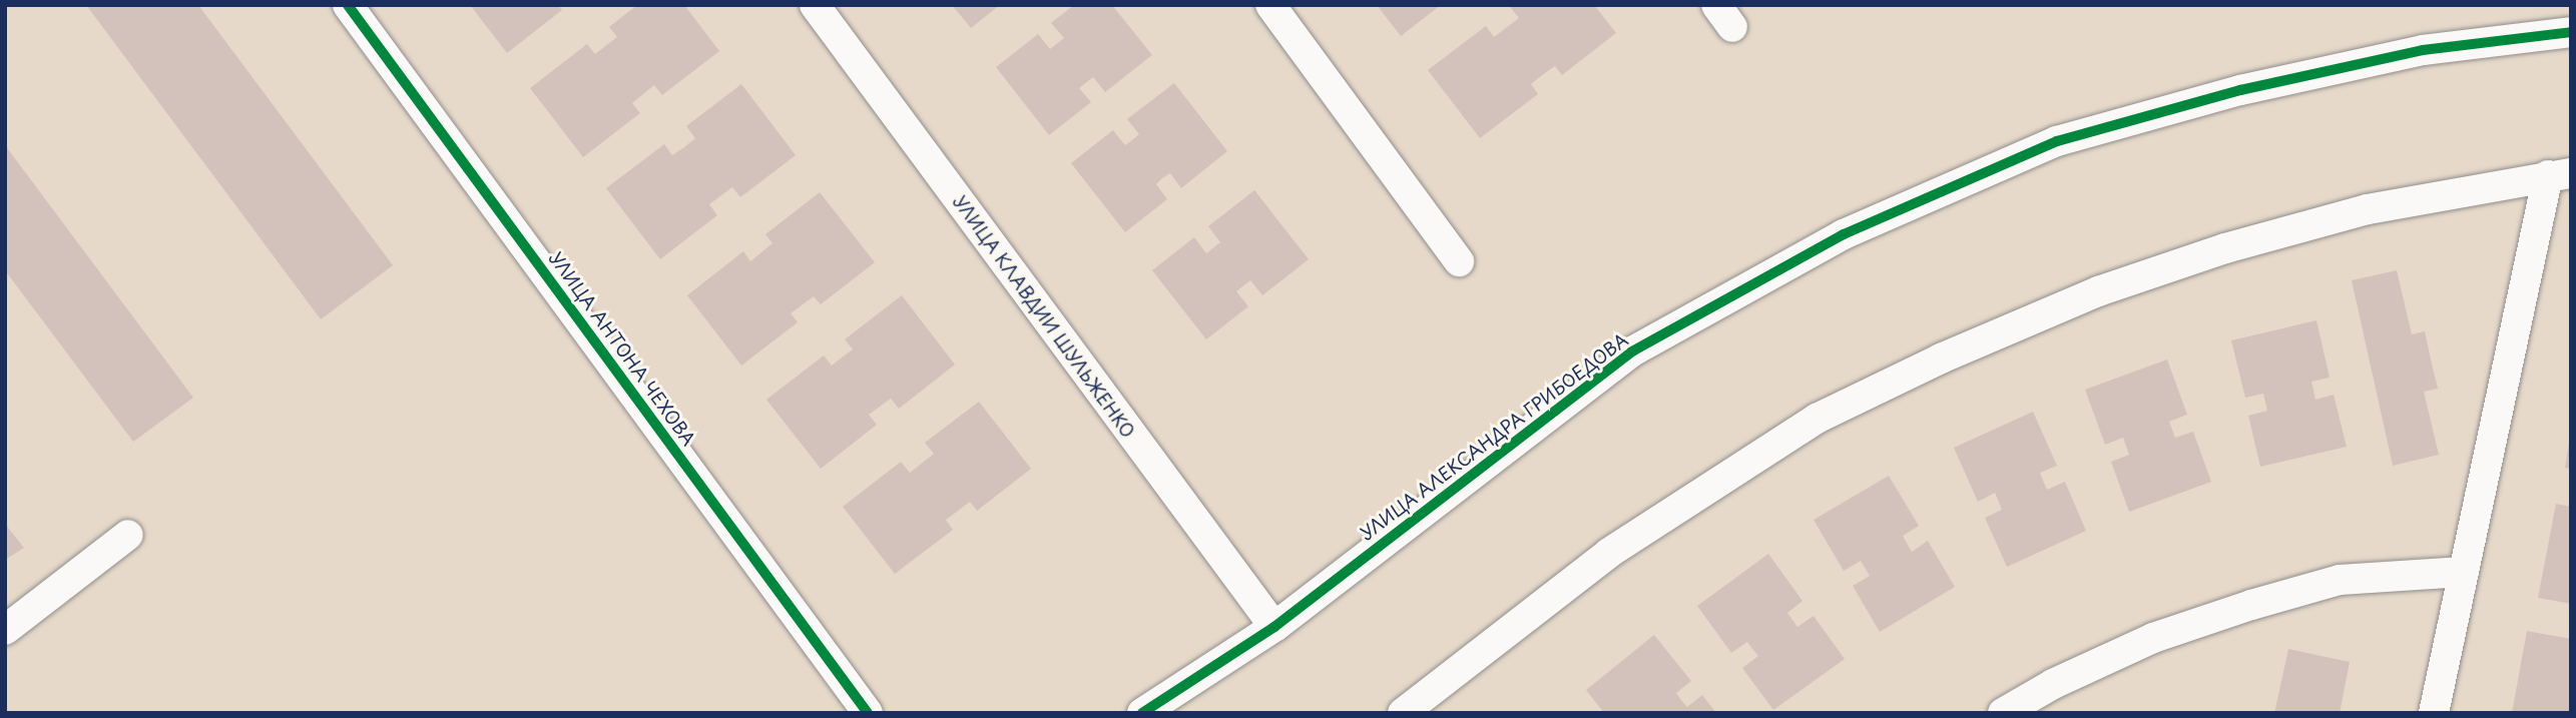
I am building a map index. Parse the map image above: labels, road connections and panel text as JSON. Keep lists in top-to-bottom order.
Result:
{
  "streets": {
    "street": ["УЛИЦА КЛАВДИИ ШУЛЬЖЕНКО", "УЛИЦА АНТОНА ЧЕХОВА", "УЛИЦА АЛЕКСАНДРА ГРИБОЕДОВА"]
  },
  "crossings": [
    ["УЛИЦА КЛАВДИИ ШУЛЬЖЕНКО", "УЛИЦА АЛЕКСАНДРА ГРИБОЕДОВА"]
  ]
}
